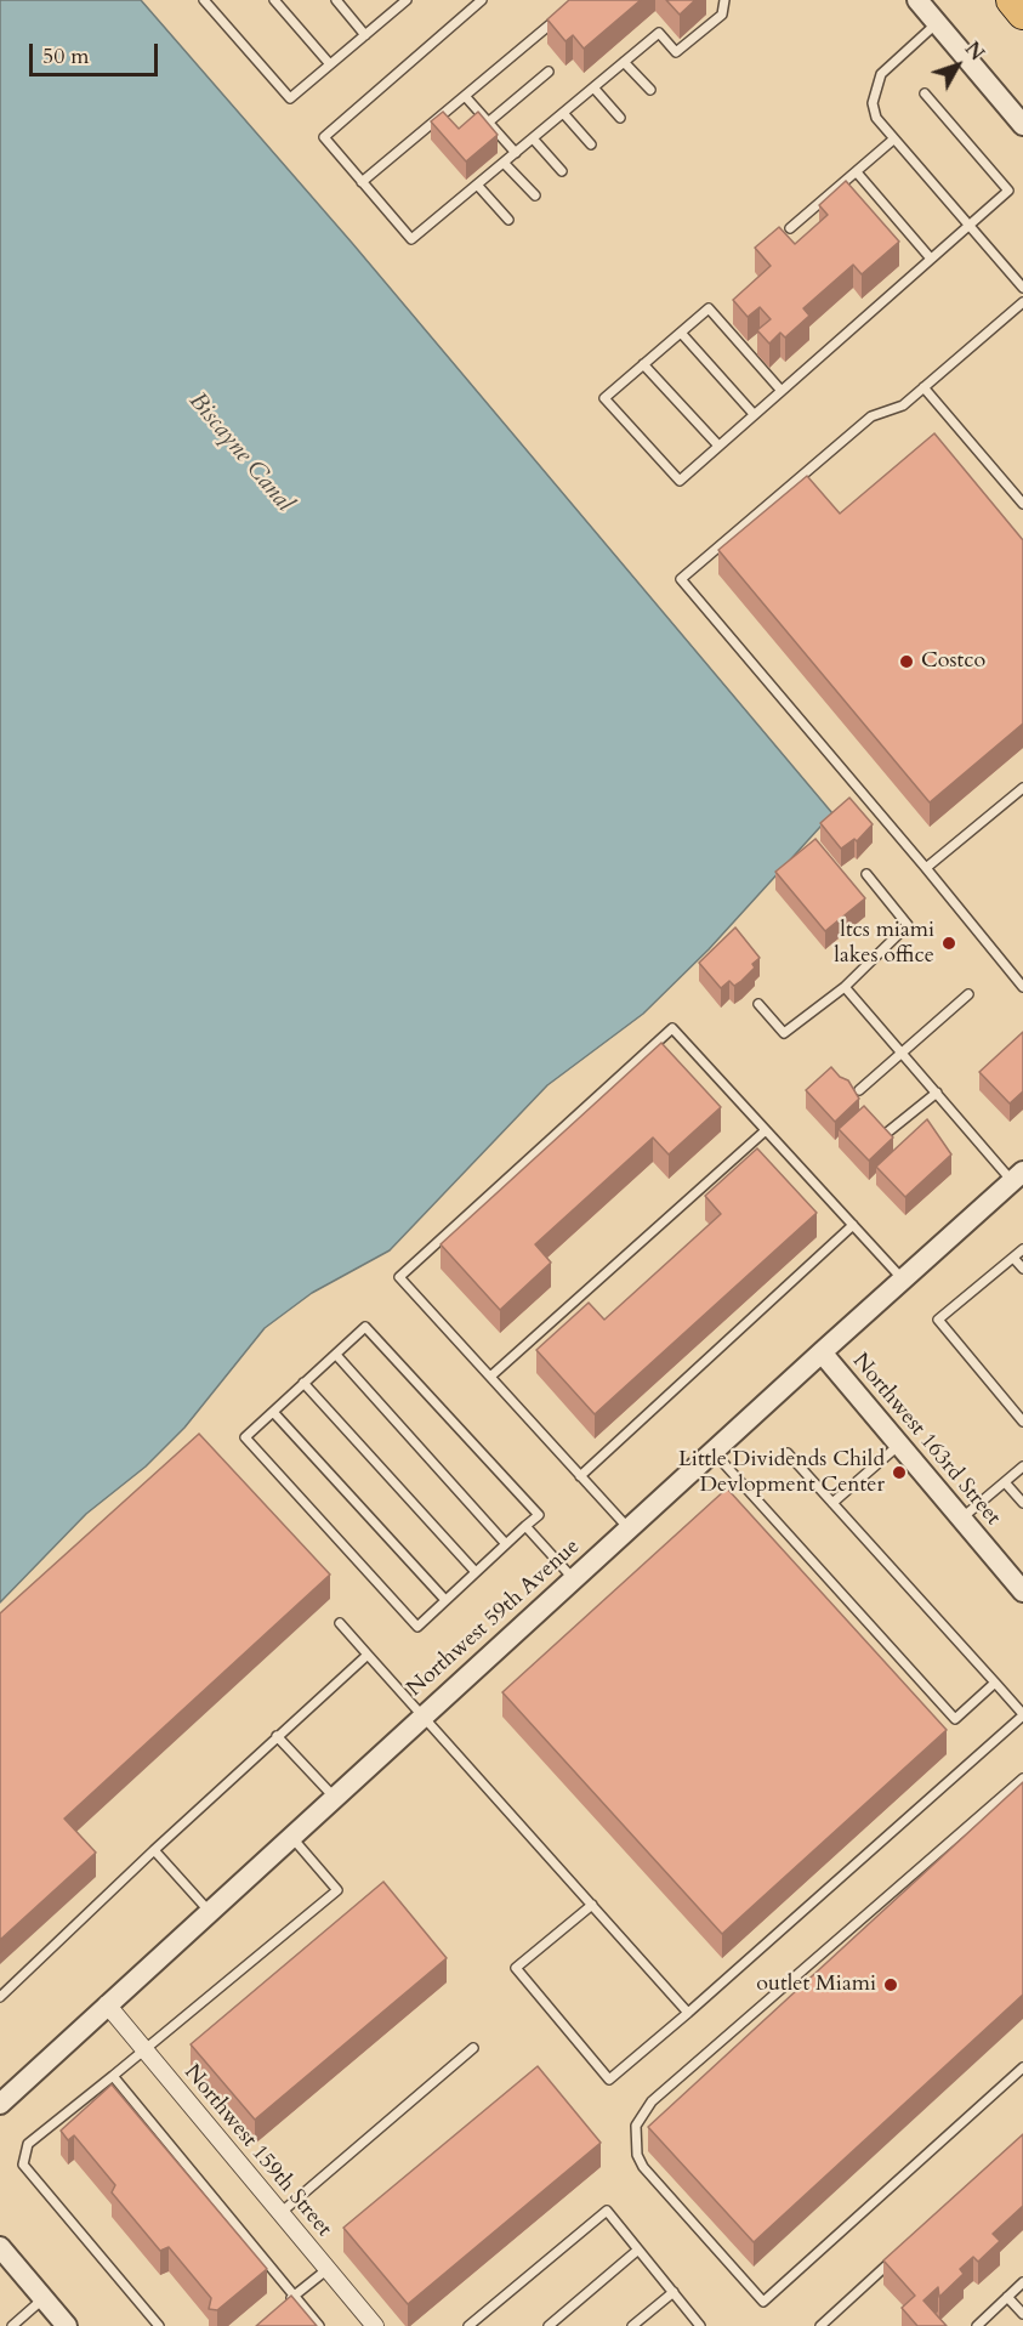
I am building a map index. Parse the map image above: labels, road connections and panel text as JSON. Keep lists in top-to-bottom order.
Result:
{
  "streets": {
    "street": ["Northwest 163rd Street", "Northwest 59th Avenue", "Northwest 159th Street"]
  },
  "crossings": [
    ["Northwest 163rd Street", "Northwest 59th Avenue"],
    ["Northwest 59th Avenue", "Northwest 159th Street"]
  ],
  "water": ["Biscayne Canal"],
  "places": [
    "Costco",
    "ltcs miami lakes office",
    "Little Dividends Child Devlopment Center",
    "outlet Miami"
  ],
  "scale_bar": "50 m",
  "north": "top right"
}
